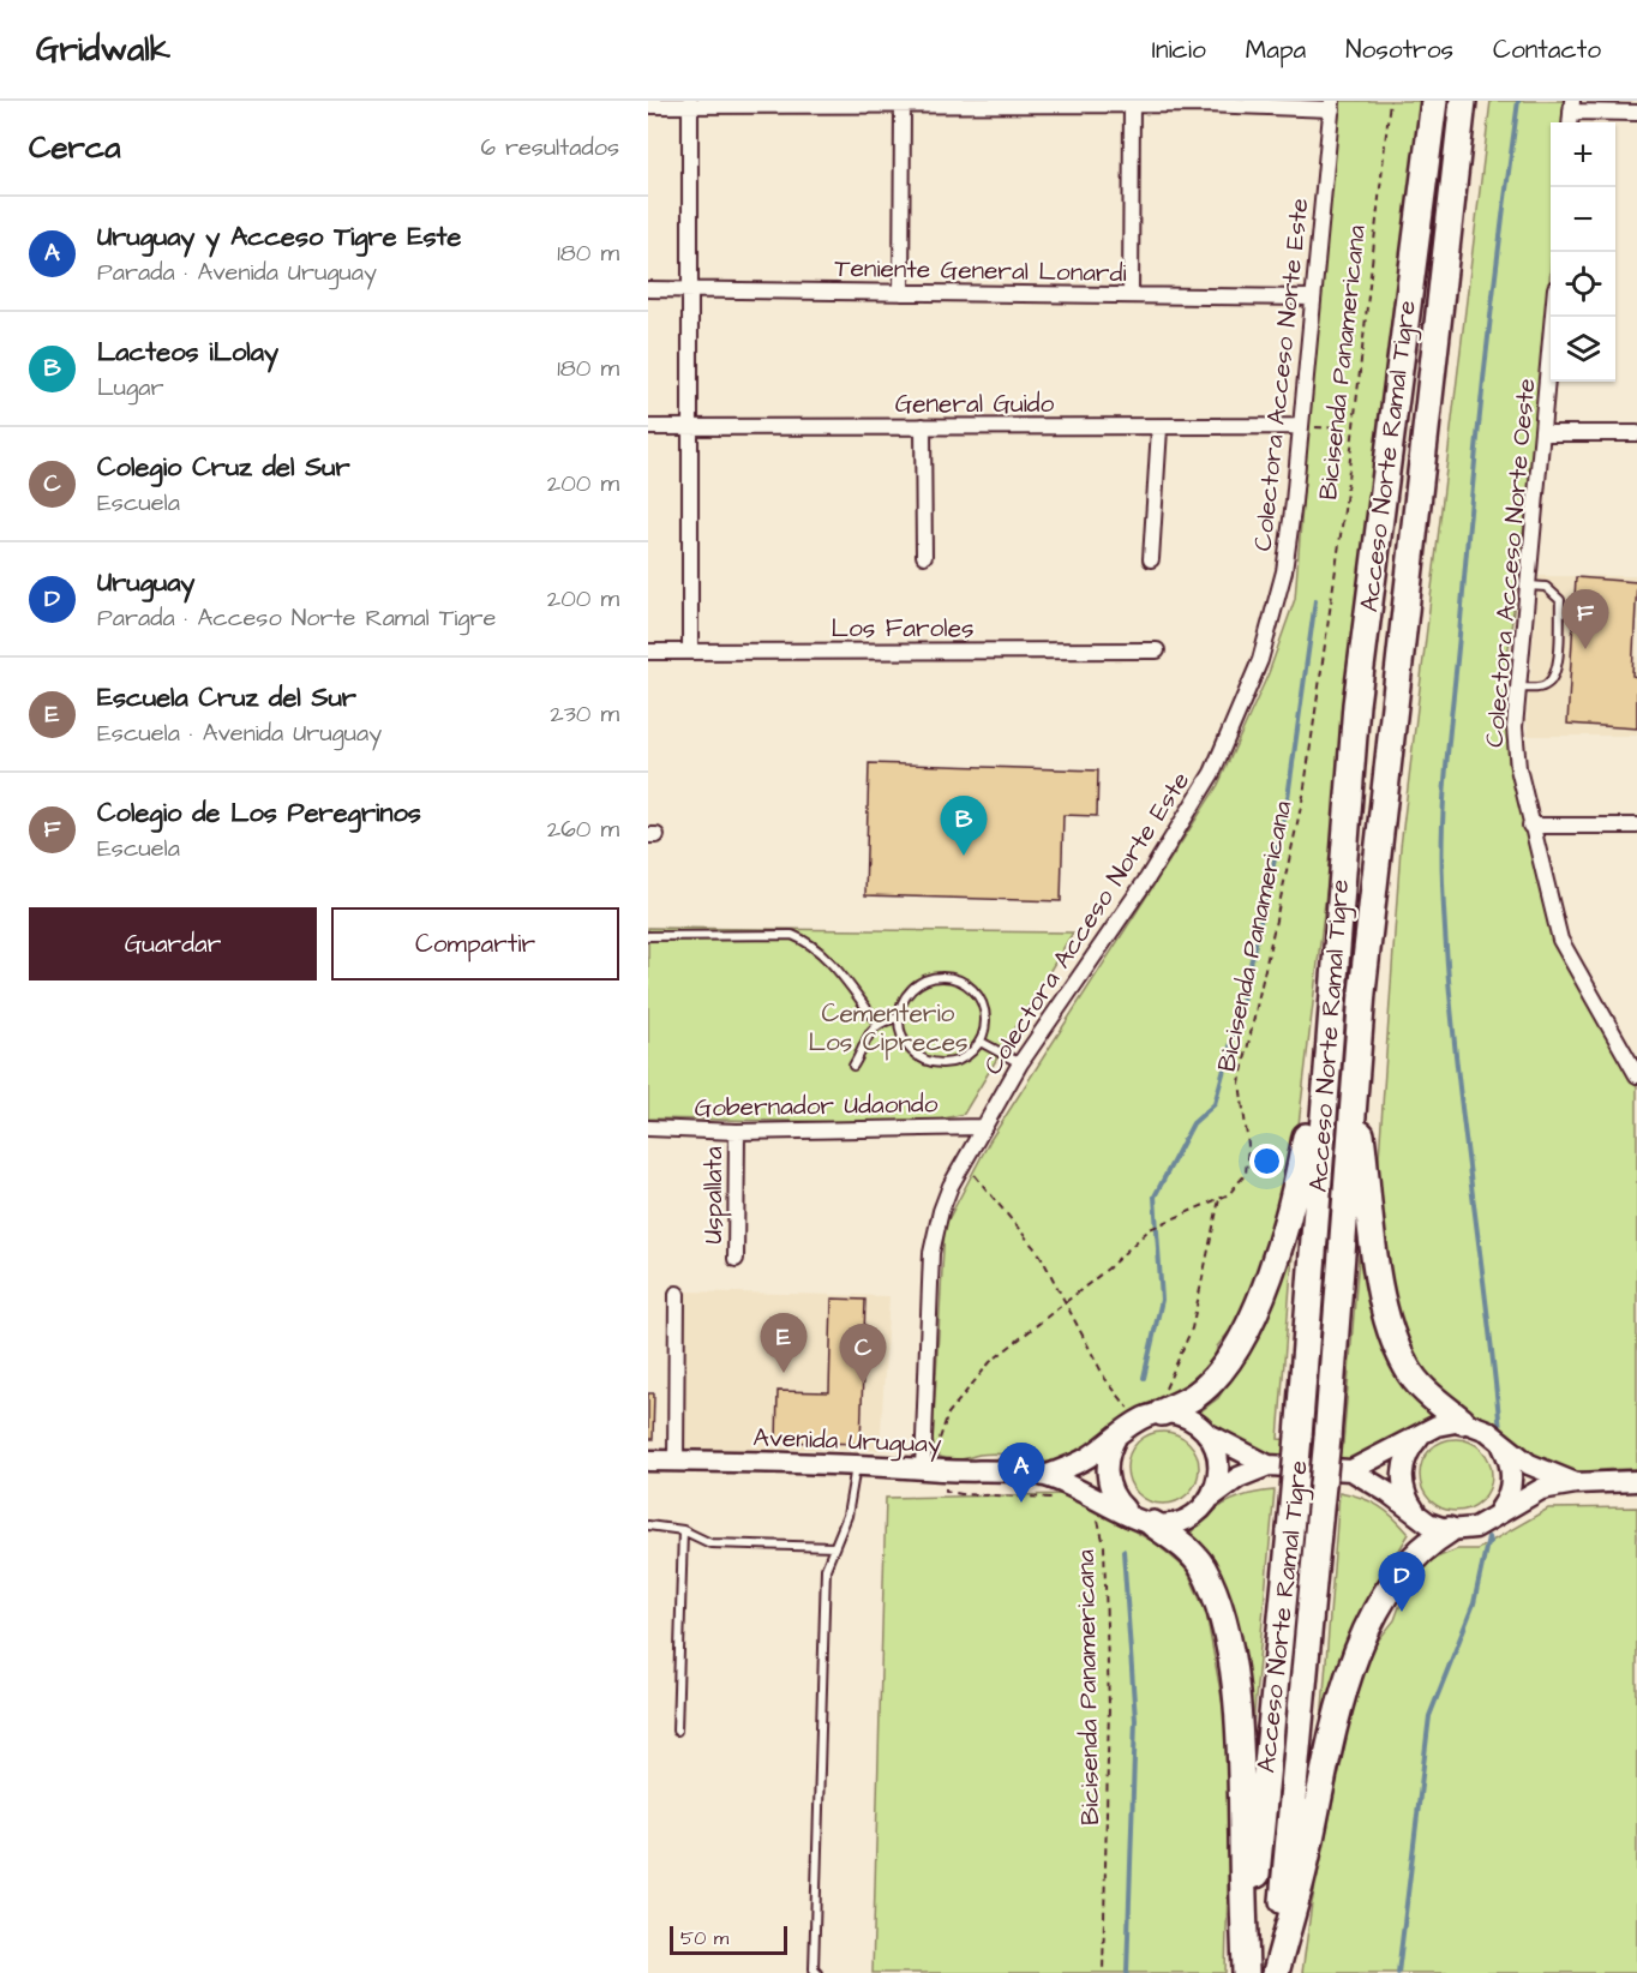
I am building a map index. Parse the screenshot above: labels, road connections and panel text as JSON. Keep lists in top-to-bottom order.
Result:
{
  "streets": {
    "highway": ["Acceso Norte Ramal Tigre"],
    "main road": ["Avenida Uruguay"],
    "street": [
      "Teniente General Lonardi",
      "Colectora Acceso Norte Este",
      "General Guido",
      "Colectora Acceso Norte Oeste",
      "Los Faroles",
      "Gobernador Udaondo",
      "Uspallata"
    ],
    "path": ["Bicisenda Panamericana"]
  },
  "crossings": [
    ["Teniente General Lonardi", "Colectora Acceso Norte Este"],
    ["Bicisenda Panamericana", "Colectora Acceso Norte Este"],
    ["Bicisenda Panamericana", "Avenida Uruguay"],
    ["Colectora Acceso Norte Este", "General Guido"],
    ["Colectora Acceso Norte Este", "Gobernador Udaondo"],
    ["Colectora Acceso Norte Este", "Avenida Uruguay"],
    ["Gobernador Udaondo", "Uspallata"]
  ],
  "parks": ["Cementerio Los Cipreces"],
  "scale_bar": "50 m",
  "page": {
    "header": "Gridwalk",
    "nav": [
      "Inicio",
      "Mapa",
      "Nosotros",
      "Contacto"
    ],
    "heading": ["Cerca", "6 resultados"],
    "map_buttons": ["+", "−"],
    "list": [
      {
        "mark": "A",
        "name": "Uruguay y Acceso Tigre Este",
        "note": "Parada · Avenida Uruguay",
        "value": "180 m"
      },
      {
        "mark": "B",
        "name": "Lacteos iLolay",
        "note": "Lugar",
        "value": "180 m"
      },
      {
        "mark": "C",
        "name": "Colegio Cruz del Sur",
        "note": "Escuela",
        "value": "200 m"
      },
      {
        "mark": "D",
        "name": "Uruguay",
        "note": "Parada · Acceso Norte Ramal Tigre",
        "value": "200 m"
      },
      {
        "mark": "E",
        "name": "Escuela Cruz del Sur",
        "note": "Escuela · Avenida Uruguay",
        "value": "230 m"
      },
      {
        "mark": "F",
        "name": "Colegio de Los Peregrinos",
        "note": "Escuela",
        "value": "260 m"
      }
    ],
    "pins": [
      "F",
      "B",
      "E",
      "C",
      "A",
      "D"
    ],
    "buttons": ["Guardar", "Compartir"],
    "scale": "50 m"
  }
}
